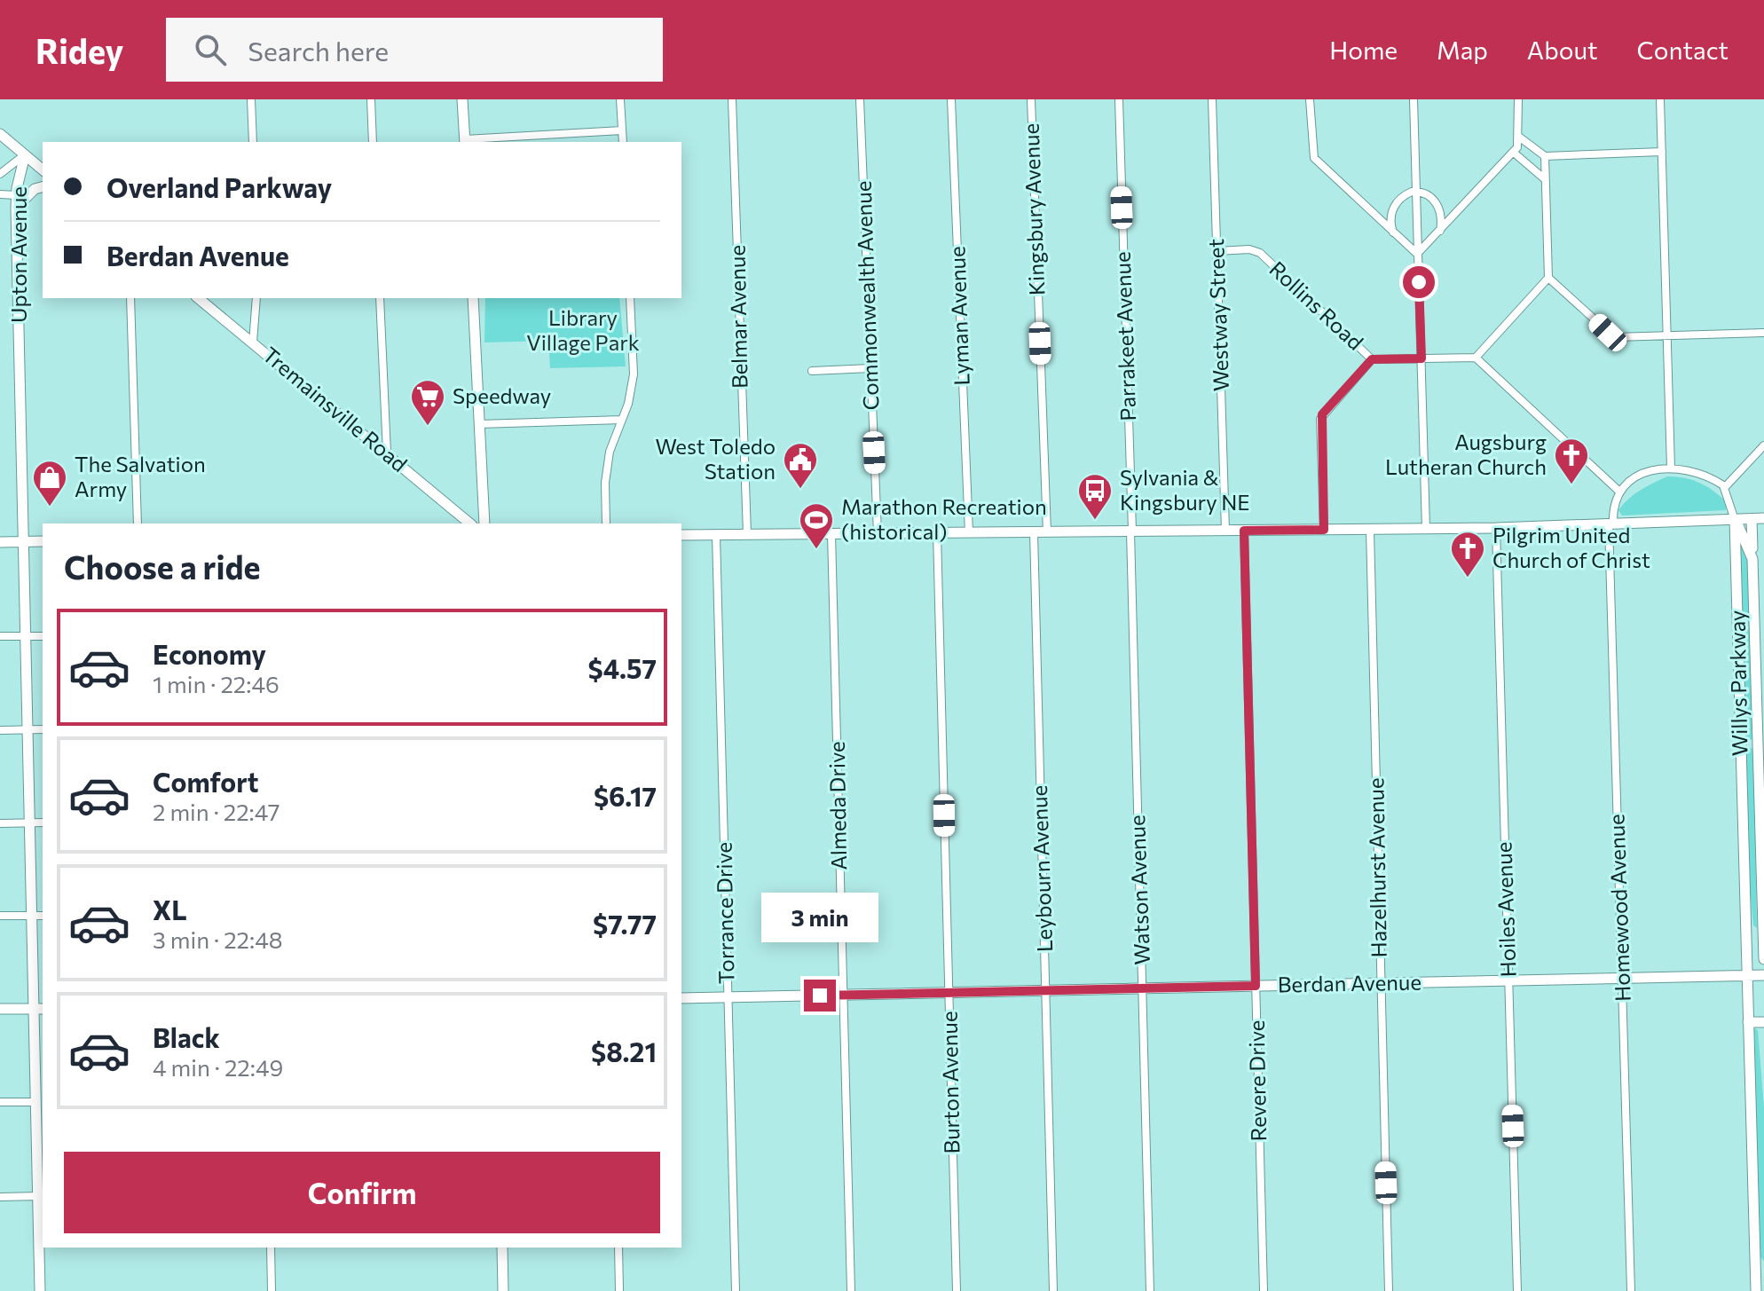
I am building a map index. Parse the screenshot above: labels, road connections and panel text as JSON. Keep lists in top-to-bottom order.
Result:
{
  "streets": {
    "street": [
      "Kingsbury Avenue",
      "Upton Avenue",
      "Commonwealth Avenue",
      "Rollins Road",
      "Westway Street",
      "Lyman Avenue",
      "Belmar Avenue",
      "Parrakeet Avenue",
      "Tremainsville Road",
      "Willys Parkway",
      "Almeda Drive",
      "Hazelhurst Avenue",
      "Leybourn Avenue",
      "Watson Avenue",
      "Homewood Avenue",
      "Hoiles Avenue",
      "Torrance Drive",
      "Berdan Avenue",
      "Revere Drive",
      "Burton Avenue"
    ]
  },
  "crossings": [
    ["Rollins Road", "Westway Street"],
    ["Parrakeet Avenue", "Watson Avenue"],
    ["Willys Parkway", "Berdan Avenue"],
    ["Almeda Drive", "Berdan Avenue"],
    ["Hazelhurst Avenue", "Berdan Avenue"],
    ["Leybourn Avenue", "Berdan Avenue"],
    ["Watson Avenue", "Berdan Avenue"],
    ["Homewood Avenue", "Berdan Avenue"],
    ["Hoiles Avenue", "Berdan Avenue"],
    ["Torrance Drive", "Berdan Avenue"],
    ["Berdan Avenue", "Revere Drive"],
    ["Berdan Avenue", "Burton Avenue"]
  ],
  "parks": ["Library Village Park"],
  "places": {
    "supermarket": ["Speedway"],
    "church": ["Augsburg Lutheran Church", "Pilgrim United Church of Christ"],
    "public building": ["West Toledo Station"],
    "shop": ["The Salvation Army"],
    "bus stop": ["Sylvania & Kingsbury NE"],
    "sports": ["Marathon Recreation (historical)"]
  },
  "page": {
    "header": "Ridey",
    "search": "Search here",
    "nav": [
      "Home",
      "Map",
      "About",
      "Contact"
    ],
    "banner": ["Overland Parkway", "Berdan Avenue"],
    "heading": "Choose a ride",
    "list": [
      {
        "name": "Economy",
        "note": "1 min · 22:46",
        "value": "$4.57"
      },
      {
        "name": "Comfort",
        "note": "2 min · 22:47",
        "value": "$6.17"
      },
      {
        "name": "XL",
        "note": "3 min · 22:48",
        "value": "$7.77"
      },
      {
        "name": "Black",
        "note": "4 min · 22:49",
        "value": "$8.21"
      }
    ],
    "bubble": "3 min",
    "buttons": "Confirm"
  }
}
